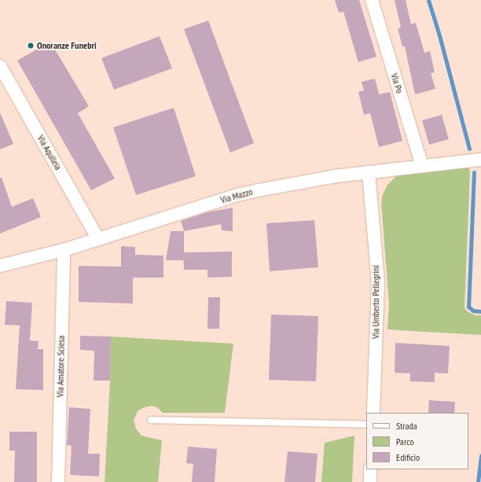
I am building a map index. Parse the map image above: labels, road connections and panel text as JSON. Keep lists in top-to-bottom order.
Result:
{
  "streets": {
    "street": [
      "Via Po",
      "Via Aquileia",
      "Via Mazzo",
      "Via Umberto Pellegrini",
      "Via Amatore Sciesa"
    ]
  },
  "crossings": [
    ["Via Po", "Via Mazzo"],
    ["Via Aquileia", "Via Mazzo"],
    ["Via Mazzo", "Via Umberto Pellegrini"],
    ["Via Mazzo", "Via Amatore Sciesa"]
  ],
  "places": ["Onoranze Funebri"],
  "legend": ["Strada", "Parco", "Edificio"]
}
